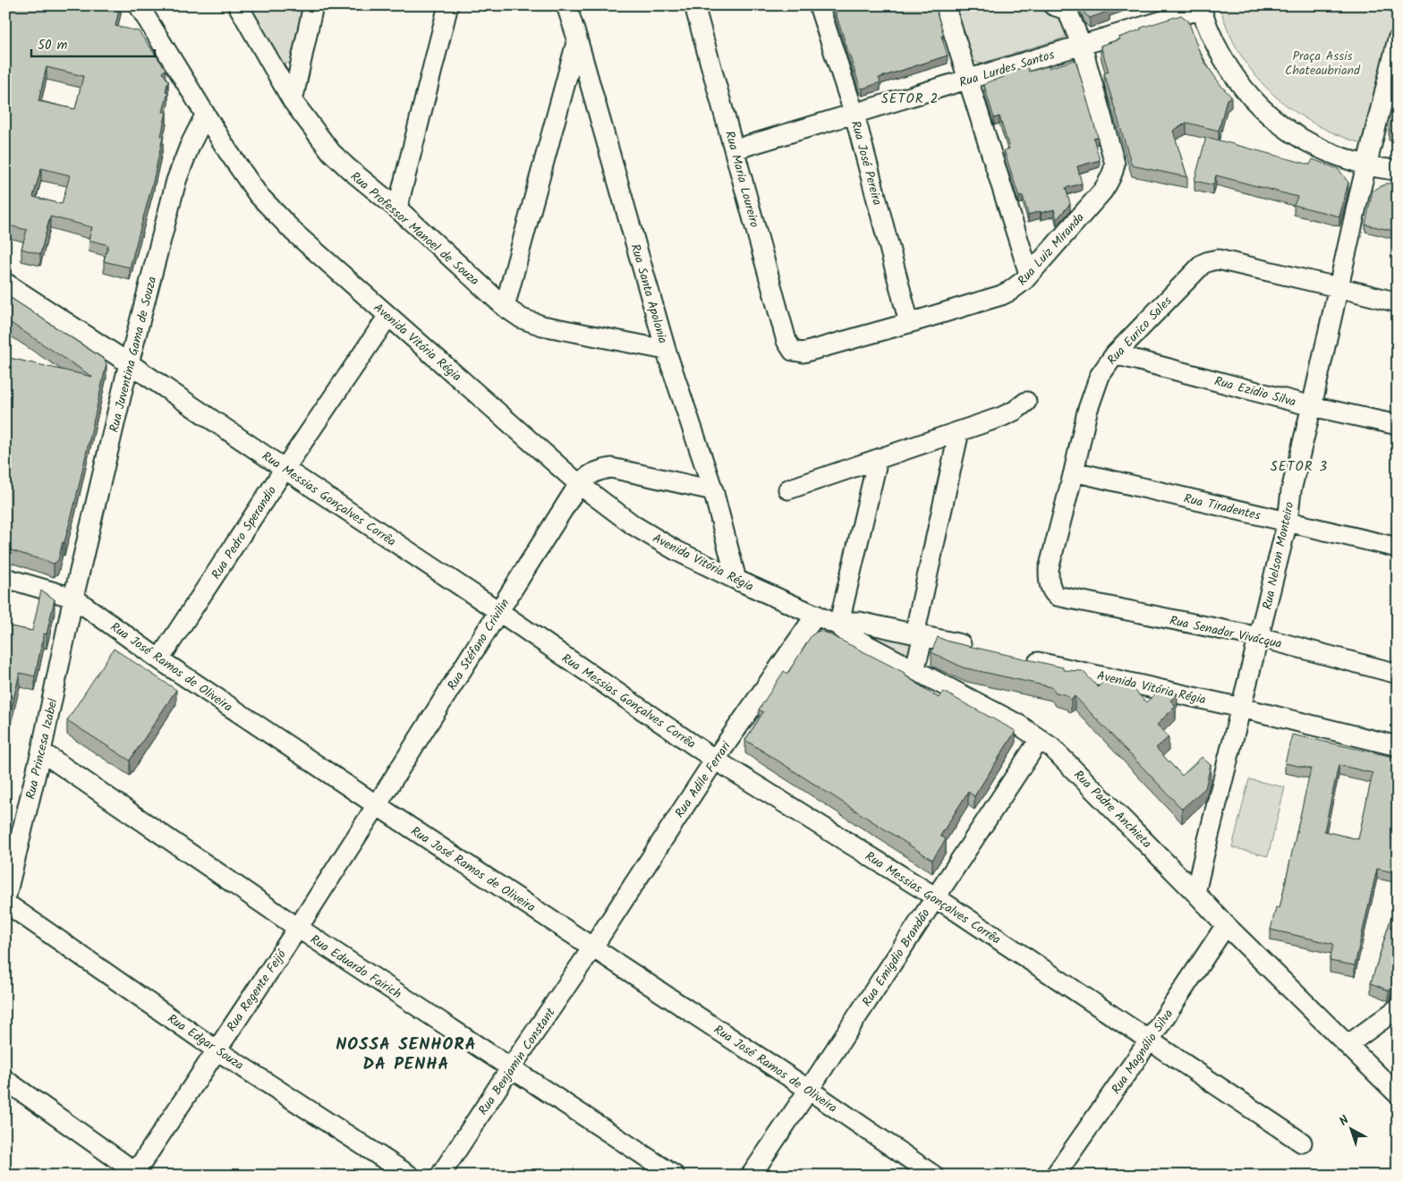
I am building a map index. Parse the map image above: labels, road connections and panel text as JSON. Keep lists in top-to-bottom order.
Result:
{
  "streets": {
    "street": [
      "Rua Lurdes Santos",
      "Rua José Pereira",
      "Rua Maria Loureiro",
      "Rua Professor Manoel de Souza",
      "Rua Luiz Miranda",
      "Rua Santa Apolonia",
      "Rua Eurico Sales",
      "Avenida Vitória Régia",
      "Rua Juventina Gama de Souza",
      "Rua Ezidio Silva",
      "Rua Messias Gonçalves Corrêa",
      "Rua Tiradentes",
      "Rua Pedro Sperandio",
      "Rua Nelson Monteiro",
      "Rua Senador Vivácqua",
      "Rua Stéfano Crivilin",
      "Rua José Ramos de Oliveira",
      "Rua Princesa Izabel",
      "Rua Adile Ferrari",
      "Rua Padre Anchieta",
      "Rua Emigdio Brandão",
      "Rua Eduardo Fairich",
      "Rua Regente Feijó",
      "Rua Edgar Souza",
      "Rua Magnólio Silva",
      "Rua Benjamin Constant"
    ]
  },
  "crossings": [
    ["Rua Lurdes Santos", "Rua José Pereira"],
    ["Rua Lurdes Santos", "Rua Maria Loureiro"],
    ["Rua Lurdes Santos", "Rua Luiz Miranda"],
    ["Rua José Pereira", "Rua Luiz Miranda"],
    ["Rua Maria Loureiro", "Rua Luiz Miranda"],
    ["Rua Professor Manoel de Souza", "Rua Santa Apolonia"],
    ["Rua Santa Apolonia", "Avenida Vitória Régia"],
    ["Rua Eurico Sales", "Rua Ezidio Silva"],
    ["Rua Eurico Sales", "Rua Tiradentes"],
    ["Rua Eurico Sales", "Rua Nelson Monteiro"],
    ["Rua Eurico Sales", "Rua Senador Vivácqua"],
    ["Avenida Vitória Régia", "Rua Juventina Gama de Souza"],
    ["Avenida Vitória Régia", "Rua Pedro Sperandio"],
    ["Avenida Vitória Régia", "Rua Nelson Monteiro"],
    ["Avenida Vitória Régia", "Rua Stéfano Crivilin"],
    ["Avenida Vitória Régia", "Rua Adile Ferrari"],
    ["Avenida Vitória Régia", "Rua Padre Anchieta"],
    ["Rua Juventina Gama de Souza", "Rua Messias Gonçalves Corrêa"],
    ["Rua Juventina Gama de Souza", "Rua José Ramos de Oliveira"],
    ["Rua Juventina Gama de Souza", "Rua Princesa Izabel"],
    ["Rua Ezidio Silva", "Rua Nelson Monteiro"],
    ["Rua Messias Gonçalves Corrêa", "Rua Pedro Sperandio"],
    ["Rua Messias Gonçalves Corrêa", "Rua Stéfano Crivilin"],
    ["Rua Messias Gonçalves Corrêa", "Rua Adile Ferrari"],
    ["Rua Messias Gonçalves Corrêa", "Rua Emigdio Brandão"],
    ["Rua Messias Gonçalves Corrêa", "Rua Magnólio Silva"],
    ["Rua Tiradentes", "Rua Nelson Monteiro"],
    ["Rua Pedro Sperandio", "Rua José Ramos de Oliveira"],
    ["Rua Nelson Monteiro", "Rua Senador Vivácqua"],
    ["Rua Nelson Monteiro", "Rua Padre Anchieta"],
    ["Rua Stéfano Crivilin", "Rua José Ramos de Oliveira"],
    ["Rua Stéfano Crivilin", "Rua Regente Feijó"],
    ["Rua José Ramos de Oliveira", "Rua Princesa Izabel"],
    ["Rua José Ramos de Oliveira", "Rua Adile Ferrari"],
    ["Rua José Ramos de Oliveira", "Rua Emigdio Brandão"],
    ["Rua José Ramos de Oliveira", "Rua Regente Feijó"],
    ["Rua José Ramos de Oliveira", "Rua Benjamin Constant"],
    ["Rua Princesa Izabel", "Rua Eduardo Fairich"],
    ["Rua Adile Ferrari", "Rua Benjamin Constant"],
    ["Rua Padre Anchieta", "Rua Emigdio Brandão"],
    ["Rua Padre Anchieta", "Rua Magnólio Silva"],
    ["Rua Eduardo Fairich", "Rua Regente Feijó"],
    ["Rua Eduardo Fairich", "Rua Benjamin Constant"],
    ["Rua Regente Feijó", "Rua Edgar Souza"]
  ],
  "districts": ["SETOR 2", "SETOR 3", "NOSSA SENHORA DA PENHA"],
  "parks": ["Praça Assis Chateaubriand"],
  "scale_bar": "50 m",
  "north": "top left"
}
